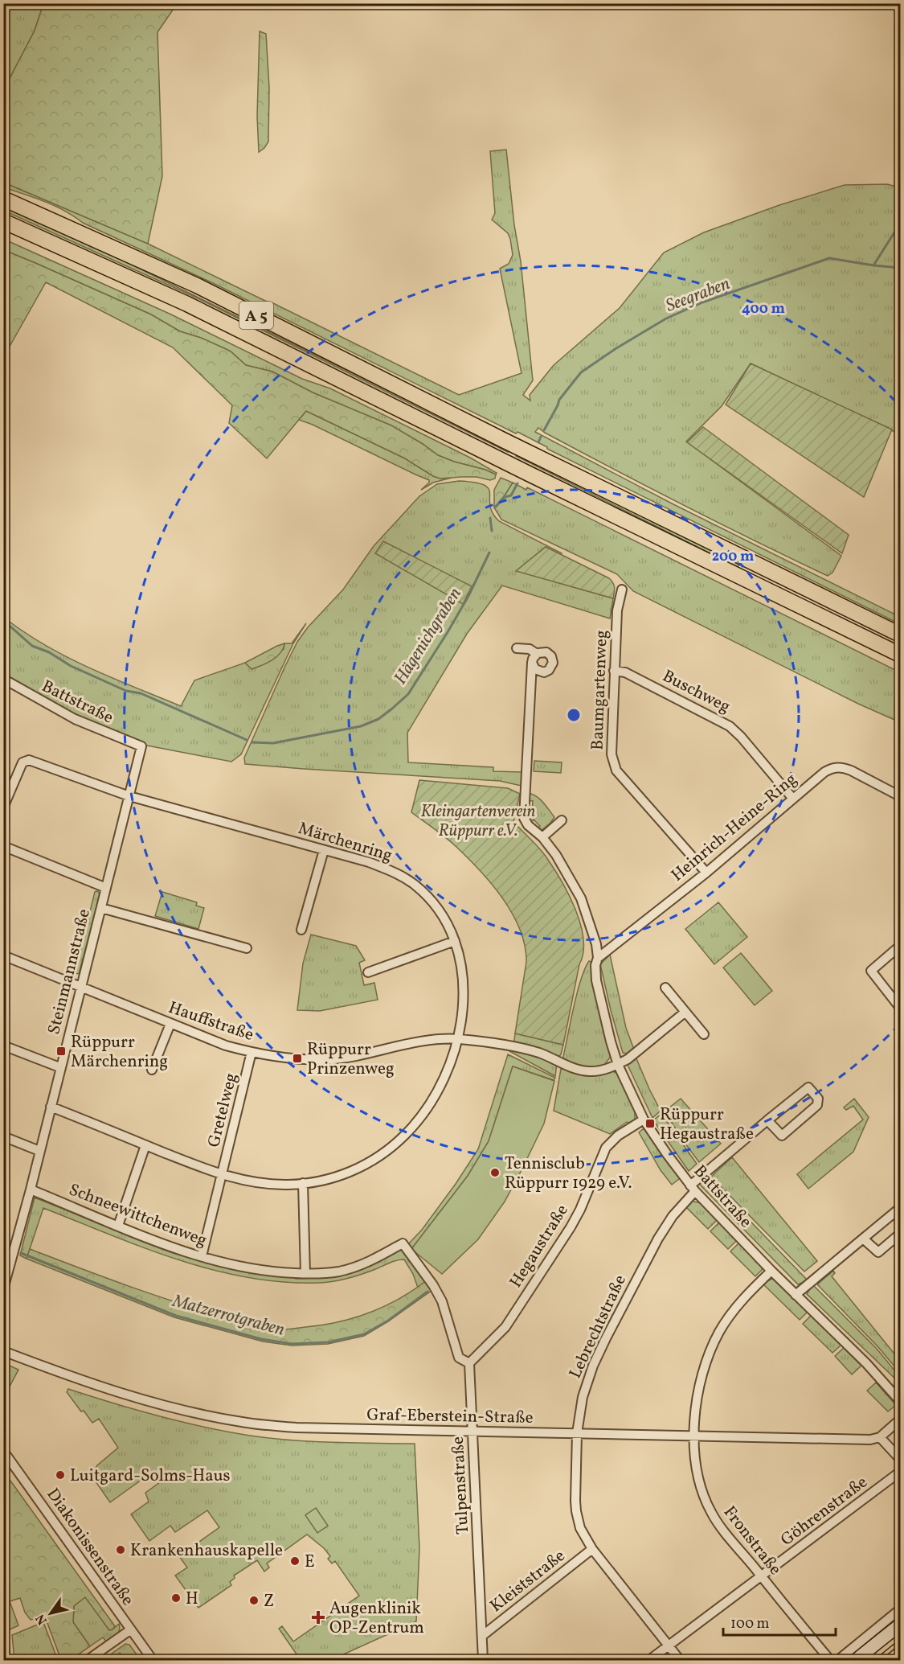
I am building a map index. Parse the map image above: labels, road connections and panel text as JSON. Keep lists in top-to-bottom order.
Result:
{
  "streets": {
    "highway": ["A 5"],
    "street": [
      "Baumgartenweg",
      "Buschweg",
      "Battstraße",
      "Heinrich-Heine-Ring",
      "Märchenring",
      "Steinmannstraße",
      "Hauffstraße",
      "Gretelweg",
      "Schneewittchenweg",
      "Hegaustraße",
      "Lebrechtstraße",
      "Graf-Eberstein-Straße",
      "Tulpenstraße",
      "Göhrenstraße",
      "Fronstraße",
      "Diakonissenstraße",
      "Kleiststraße"
    ]
  },
  "crossings": [
    ["Baumgartenweg", "Buschweg"],
    ["Baumgartenweg", "Heinrich-Heine-Ring"],
    ["Buschweg", "Heinrich-Heine-Ring"],
    ["Battstraße", "Heinrich-Heine-Ring"],
    ["Battstraße", "Steinmannstraße"],
    ["Battstraße", "Hauffstraße"],
    ["Battstraße", "Hegaustraße"],
    ["Battstraße", "Lebrechtstraße"],
    ["Battstraße", "Fronstraße"],
    ["Märchenring", "Steinmannstraße"],
    ["Märchenring", "Hauffstraße"],
    ["Märchenring", "Gretelweg"],
    ["Steinmannstraße", "Hauffstraße"],
    ["Steinmannstraße", "Schneewittchenweg"],
    ["Hauffstraße", "Gretelweg"],
    ["Gretelweg", "Schneewittchenweg"],
    ["Schneewittchenweg", "Hegaustraße"],
    ["Schneewittchenweg", "Tulpenstraße"],
    ["Hegaustraße", "Tulpenstraße"],
    ["Lebrechtstraße", "Graf-Eberstein-Straße"],
    ["Lebrechtstraße", "Göhrenstraße"],
    ["Lebrechtstraße", "Kleiststraße"],
    ["Graf-Eberstein-Straße", "Tulpenstraße"],
    ["Graf-Eberstein-Straße", "Fronstraße"],
    ["Tulpenstraße", "Kleiststraße"],
    ["Göhrenstraße", "Fronstraße"]
  ],
  "water": ["Seegraben", "Hägenichgraben", "Matzerrotgraben"],
  "parks": ["Kleingartenverein Rüppurr e.V."],
  "places": {
    "transit": ["Rüppurr Märchenring", "Rüppurr Prinzenweg", "Rüppurr Hegaustraße"],
    "other": [
      "Tennisclub Rüppurr 1929 e.V.",
      "Luitgard-Solms-Haus",
      "Krankenhauskapelle",
      "E",
      "H",
      "Z"
    ],
    "health": ["Augenklinik OP-Zentrum"]
  },
  "scale_bar": "100 m",
  "north": "bottom left",
  "rings": ["400 m", "200 m"]
}
